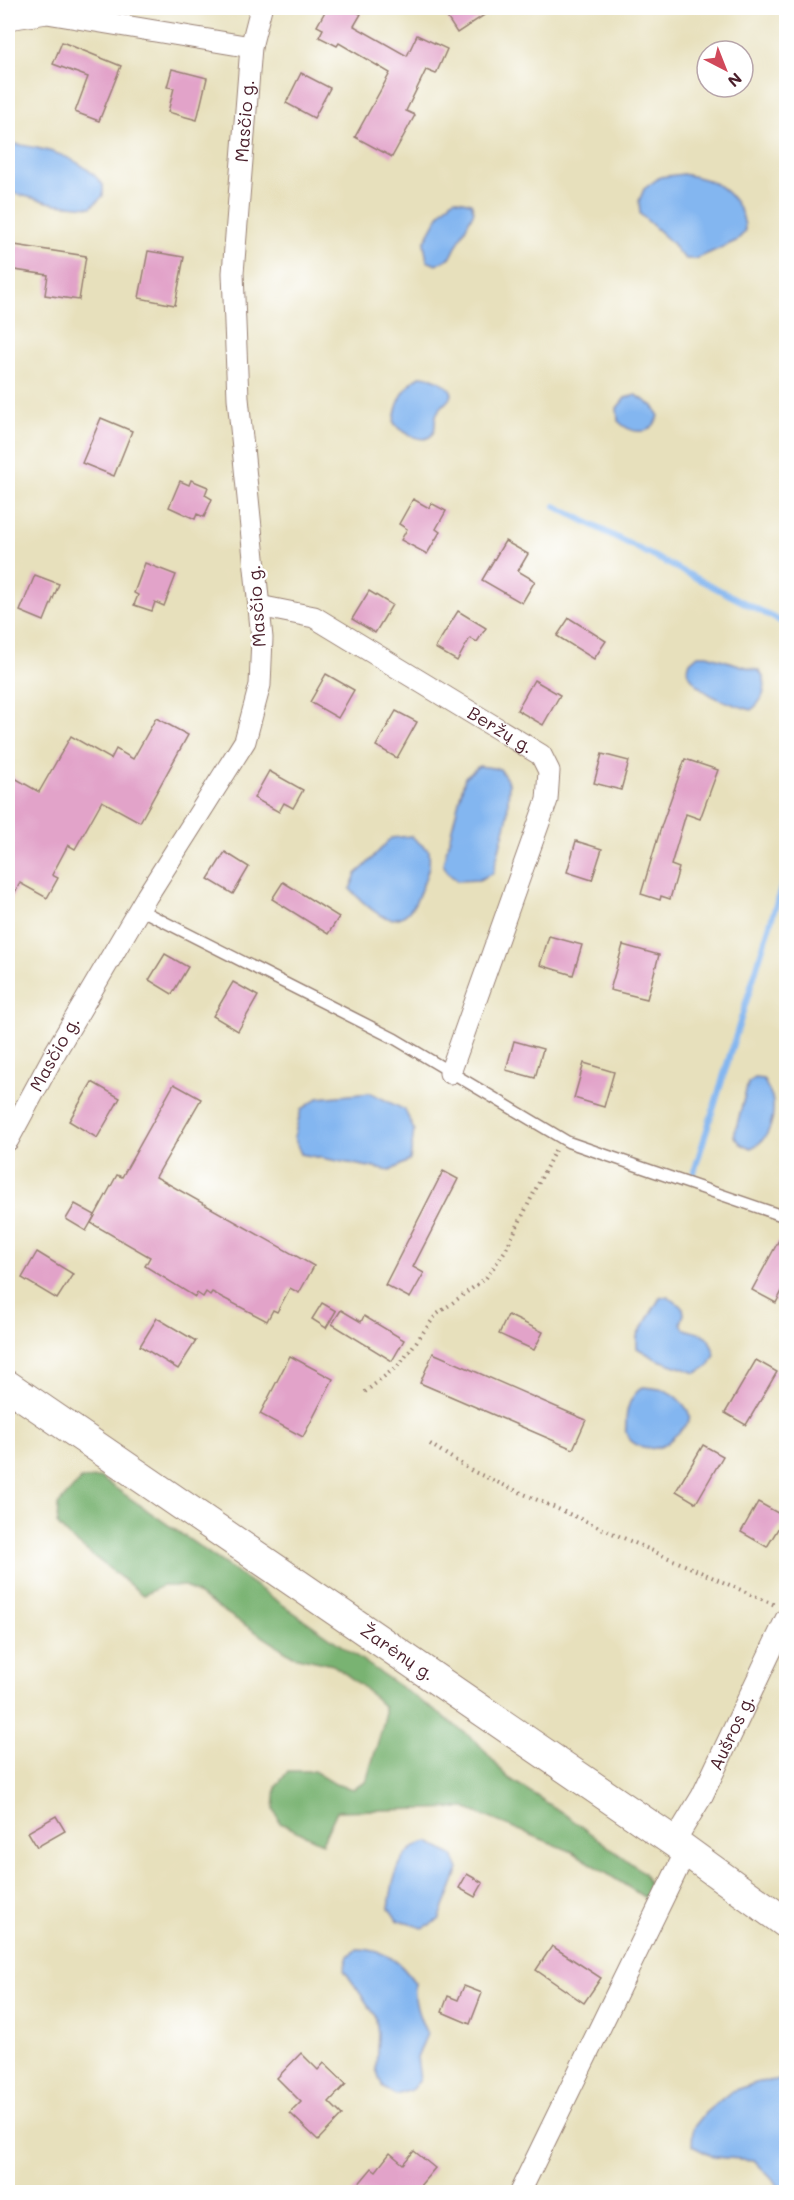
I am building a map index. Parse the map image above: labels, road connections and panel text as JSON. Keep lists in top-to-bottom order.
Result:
{
  "streets": {
    "main road": ["Žarėnų g."],
    "street": ["Masčio g.", "Beržų g.", "Aušros g."]
  },
  "crossings": [
    ["Masčio g.", "Beržų g."],
    ["Žarėnų g.", "Aušros g."]
  ],
  "north": "bottom right"
}
